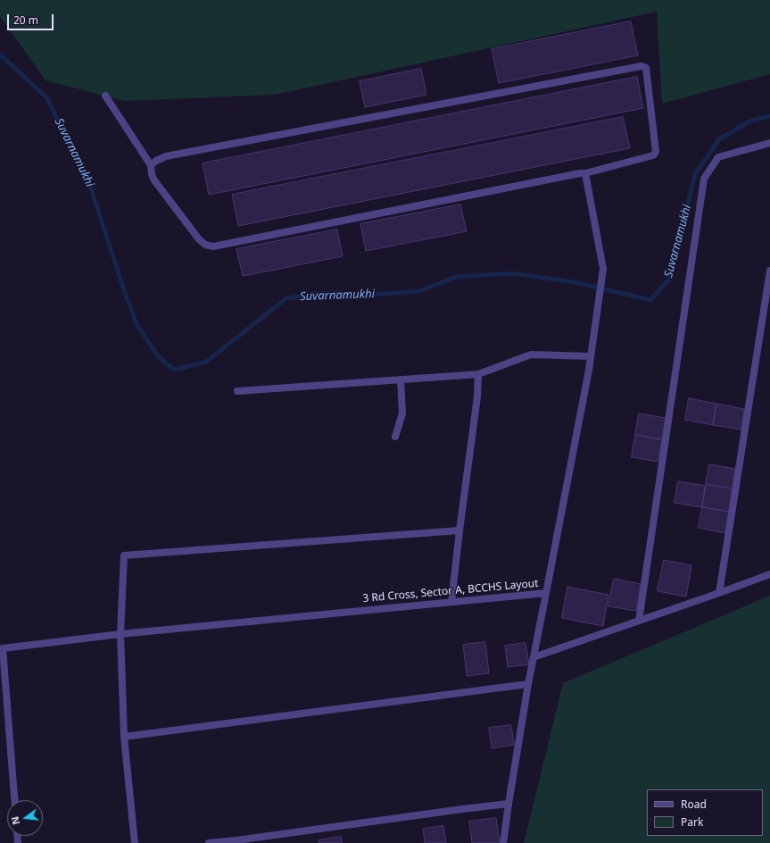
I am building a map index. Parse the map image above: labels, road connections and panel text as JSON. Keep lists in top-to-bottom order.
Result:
{
  "streets": {
    "street": ["3 Rd Cross, Sector A, BCCHS Layout"]
  },
  "water": ["Suvarnamukhi"],
  "legend": ["Road", "Park"],
  "scale_bar": "20 m",
  "north": "left"
}
